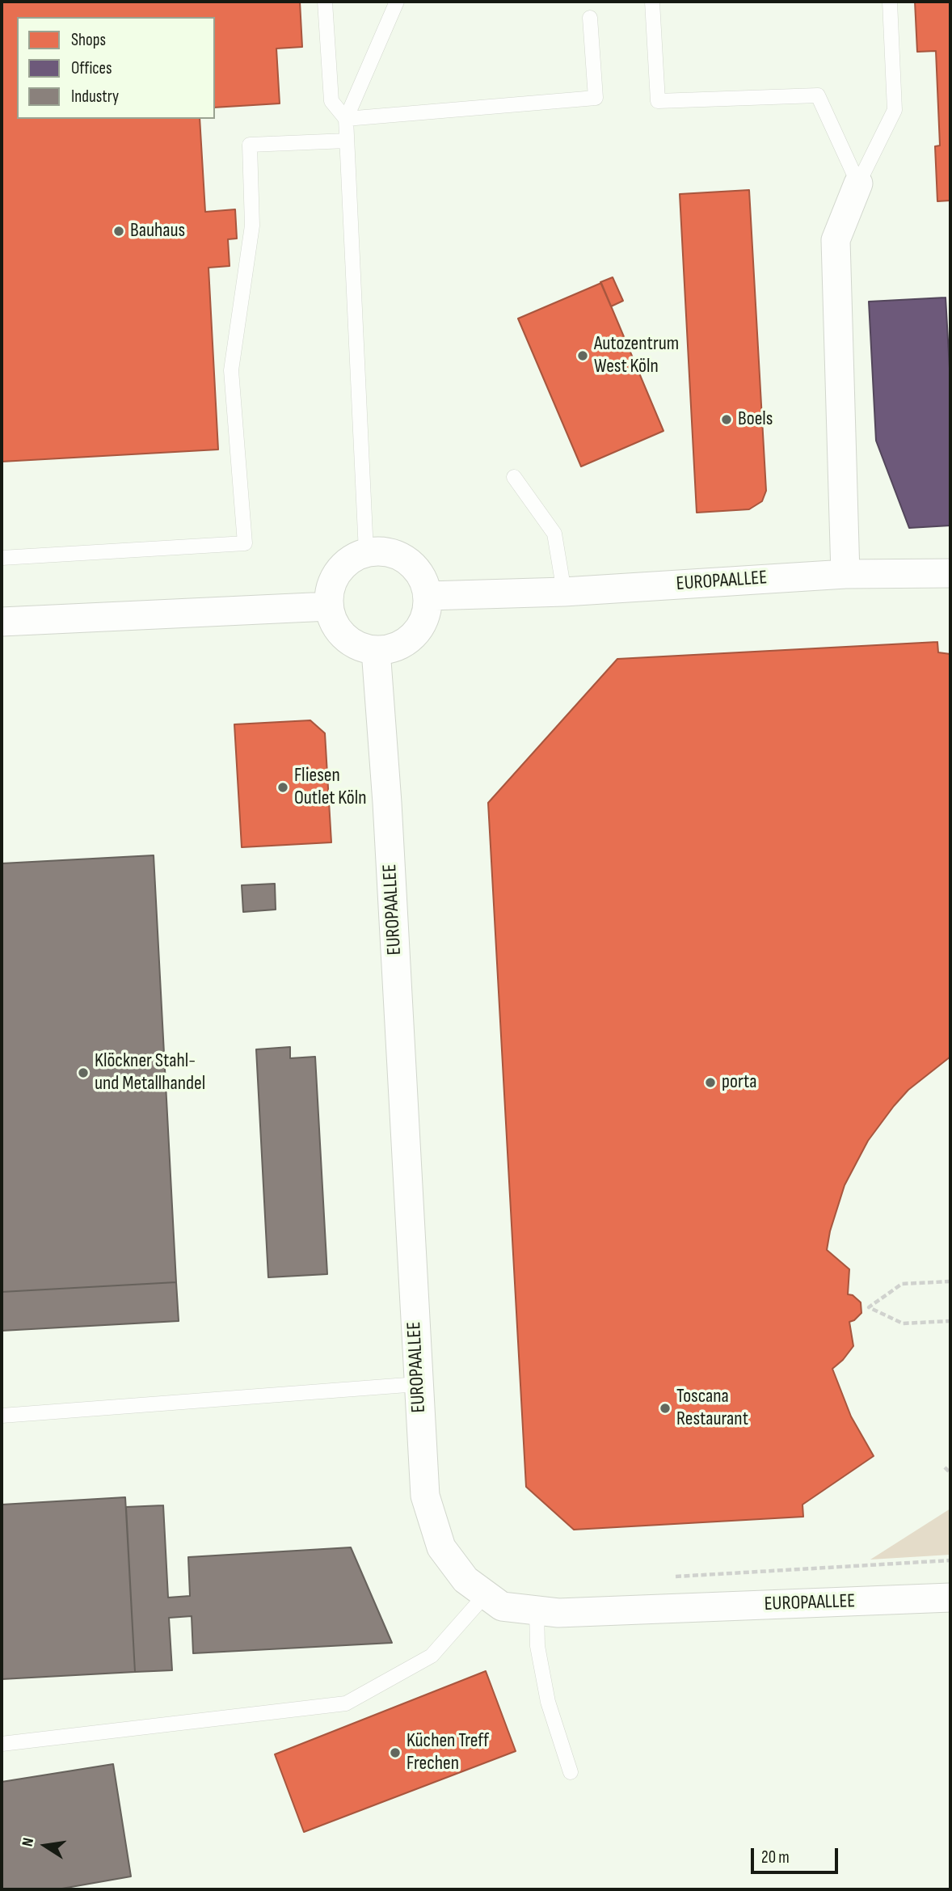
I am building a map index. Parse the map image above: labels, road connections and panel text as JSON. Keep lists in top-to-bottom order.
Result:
{
  "streets": {
    "street": ["EUROPAALLEE"]
  },
  "places": [
    "Bauhaus",
    "Autozentrum West Köln",
    "Boels",
    "Fliesen Outlet Köln",
    "Klöckner Stahl- und Metallhandel",
    "porta",
    "Toscana Restaurant",
    "Küchen Treff Frechen"
  ],
  "legend": ["Shops", "Offices", "Industry"],
  "scale_bar": "20 m",
  "north": "left"
}
